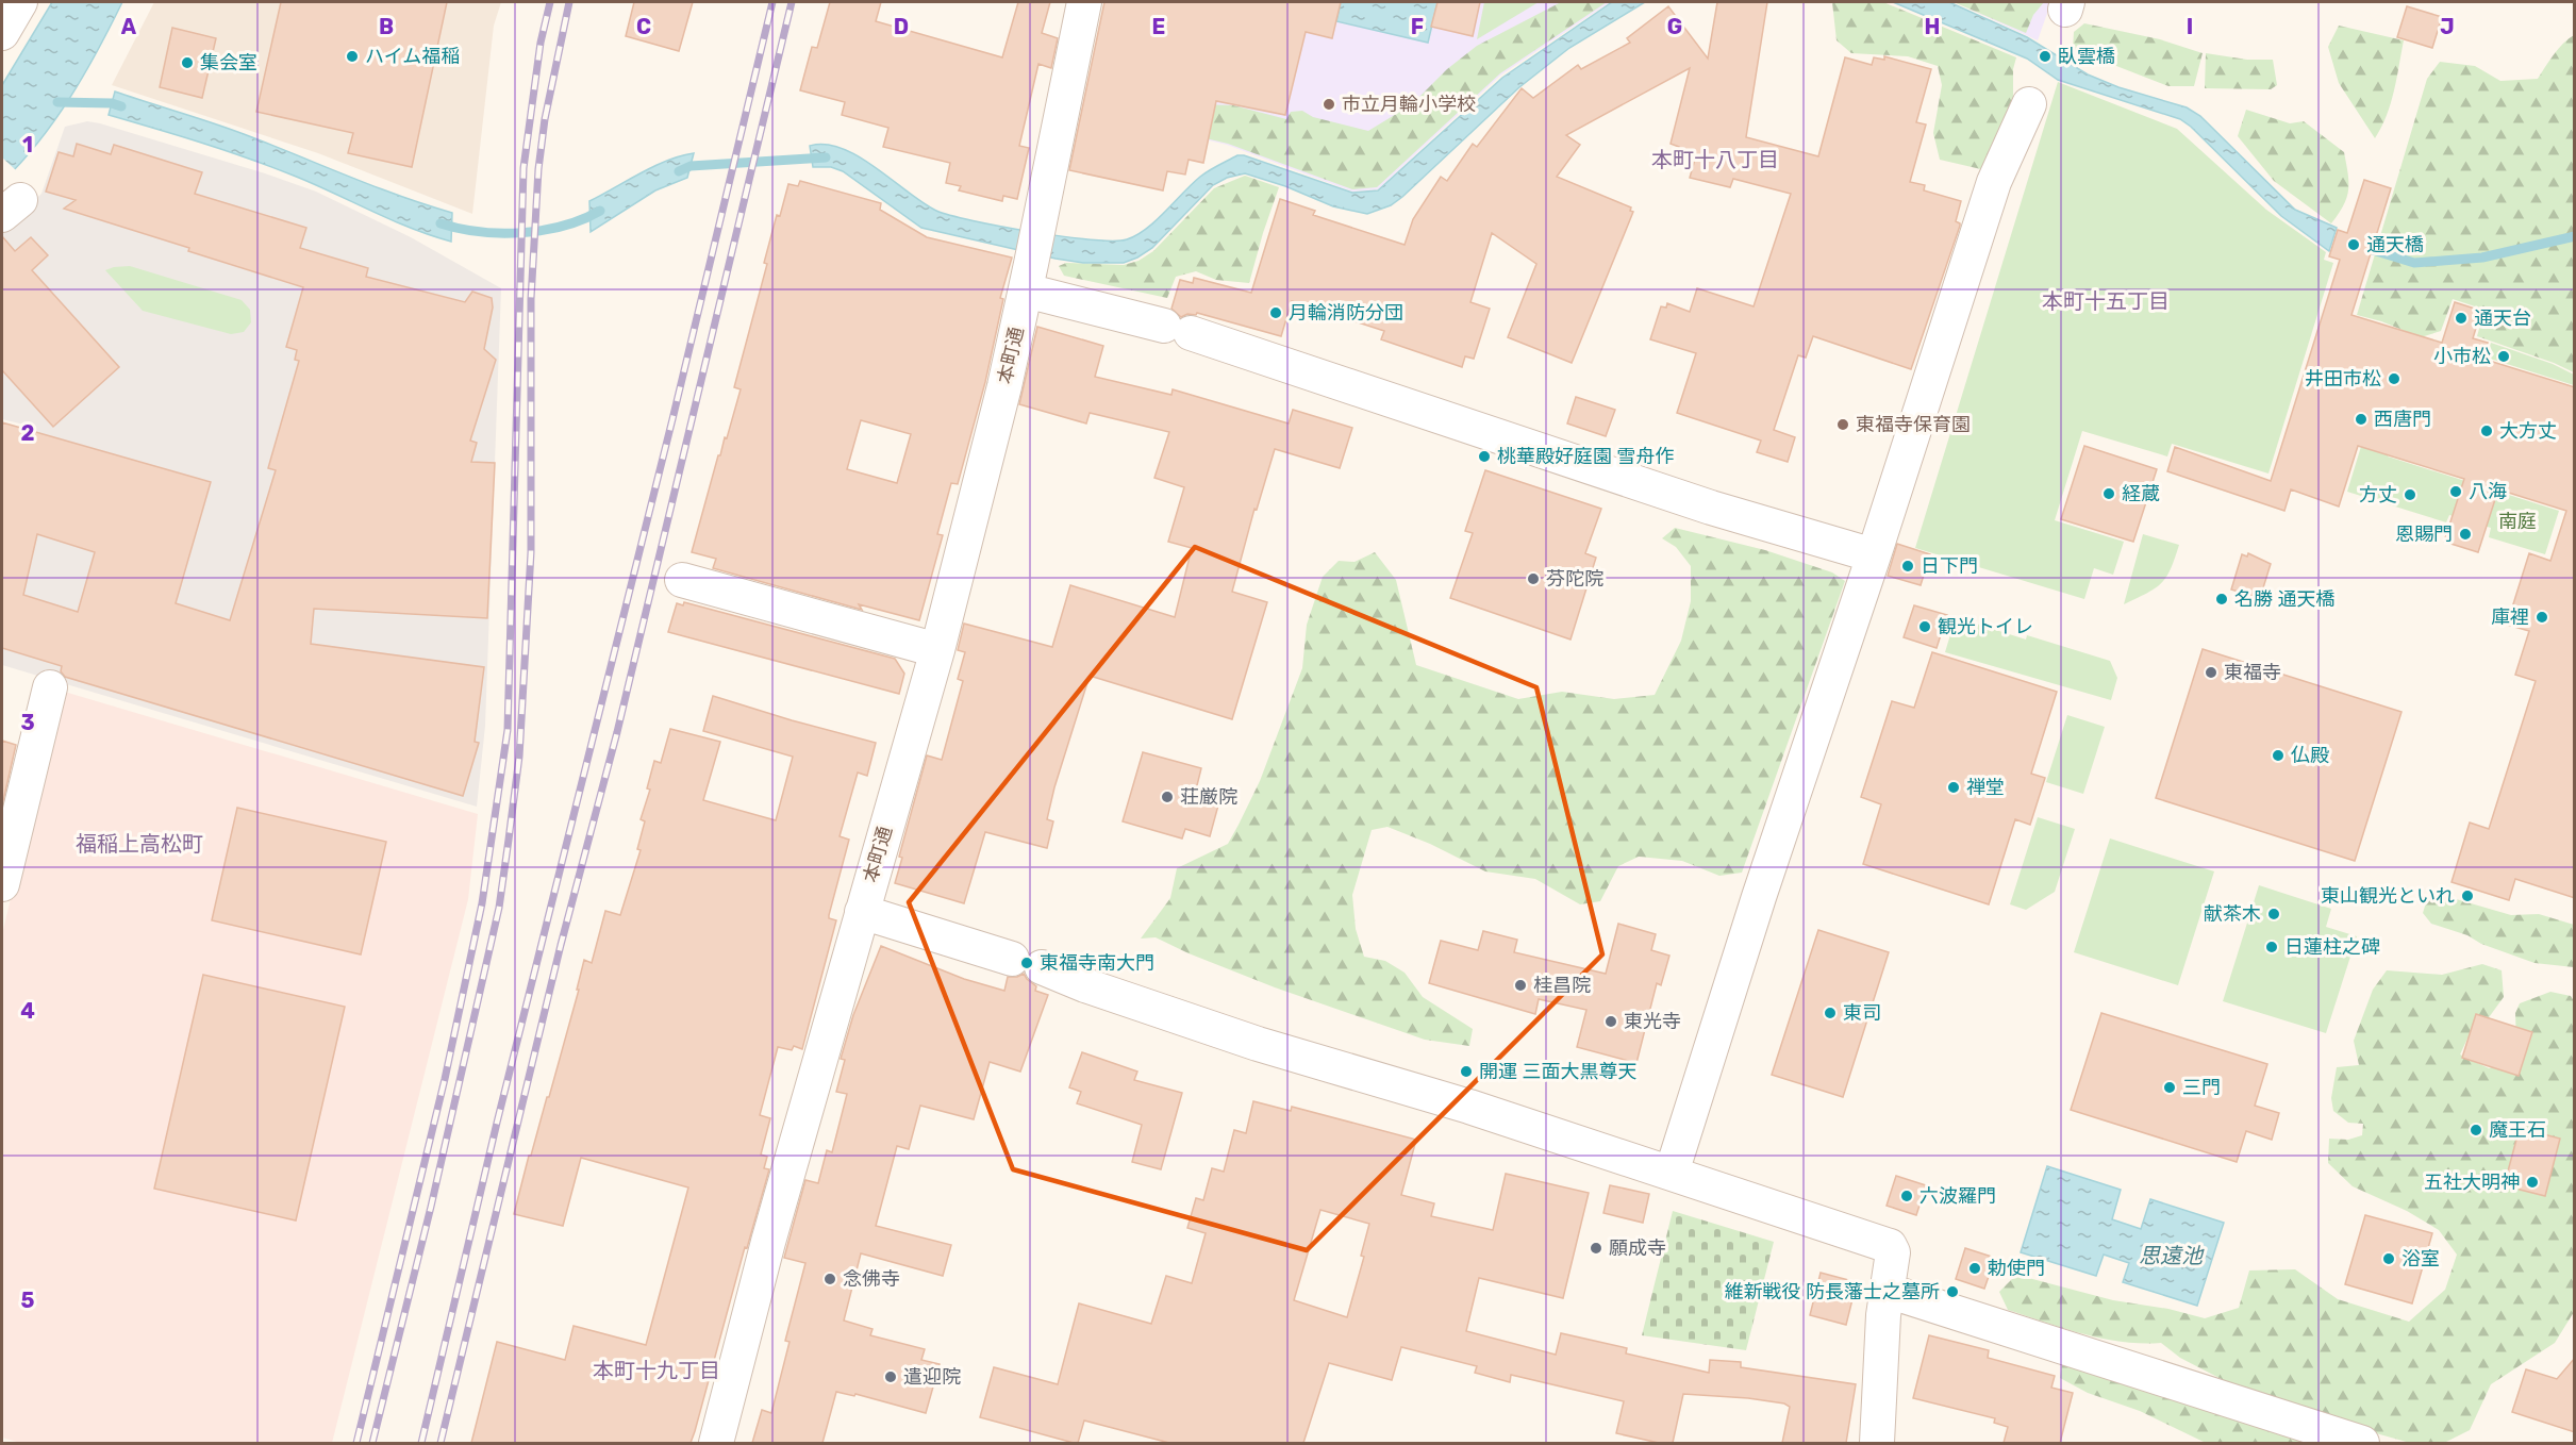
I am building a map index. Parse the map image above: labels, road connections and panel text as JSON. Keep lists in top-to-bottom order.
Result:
{
  "streets": {
    "street": ["本町通"]
  },
  "districts": [
    "本町十八丁目",
    "本町十五丁目",
    "福稲上高松町",
    "本町十九丁目"
  ],
  "water": ["思遠池"],
  "parks": ["南庭"],
  "places": [
    "ハイム福稲",
    "臥雲橋",
    "集会室",
    "市立月輪小学校",
    "通天橋",
    "月輪消防分団",
    "通天台",
    "小市松",
    "井田市松",
    "西唐門",
    "東福寺保育園",
    "大方丈",
    "桃華殿好庭園 雪舟作",
    "八海",
    "経蔵",
    "方丈",
    "恩賜門",
    "日下門",
    "芬陀院",
    "名勝 通天橋",
    "庫裡",
    "観光トイレ",
    "東福寺",
    "仏殿",
    "禅堂",
    "荘厳院",
    "東山観光といれ",
    "献茶木",
    "日蓮柱之碑",
    "東福寺南大門",
    "桂昌院",
    "東司",
    "東光寺",
    "開運 三面大黒尊天",
    "三門",
    "魔王石",
    "五社大明神",
    "六波羅門",
    "願成寺",
    "浴室",
    "勅使門",
    "念佛寺",
    "維新戦役 防長藩士之墓所",
    "遣迎院"
  ],
  "grid": {
    "columns": [
      "A",
      "B",
      "C",
      "D",
      "E",
      "F",
      "G",
      "H",
      "I",
      "J"
    ],
    "rows": [
      "1",
      "2",
      "3",
      "4",
      "5"
    ]
  }
}
